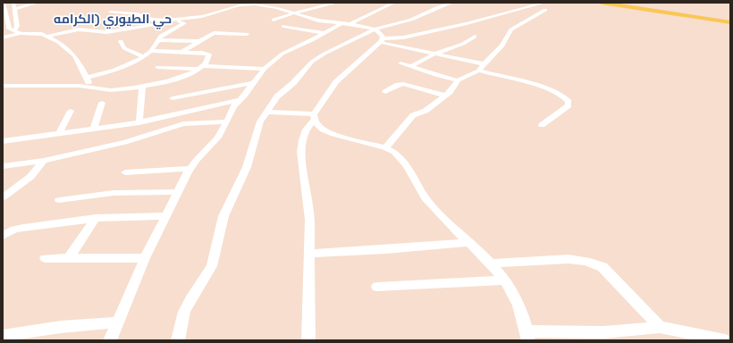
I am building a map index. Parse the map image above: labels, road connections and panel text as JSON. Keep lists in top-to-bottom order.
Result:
{
  "districts": ["حي الطيوري (الكرامه"]
}
